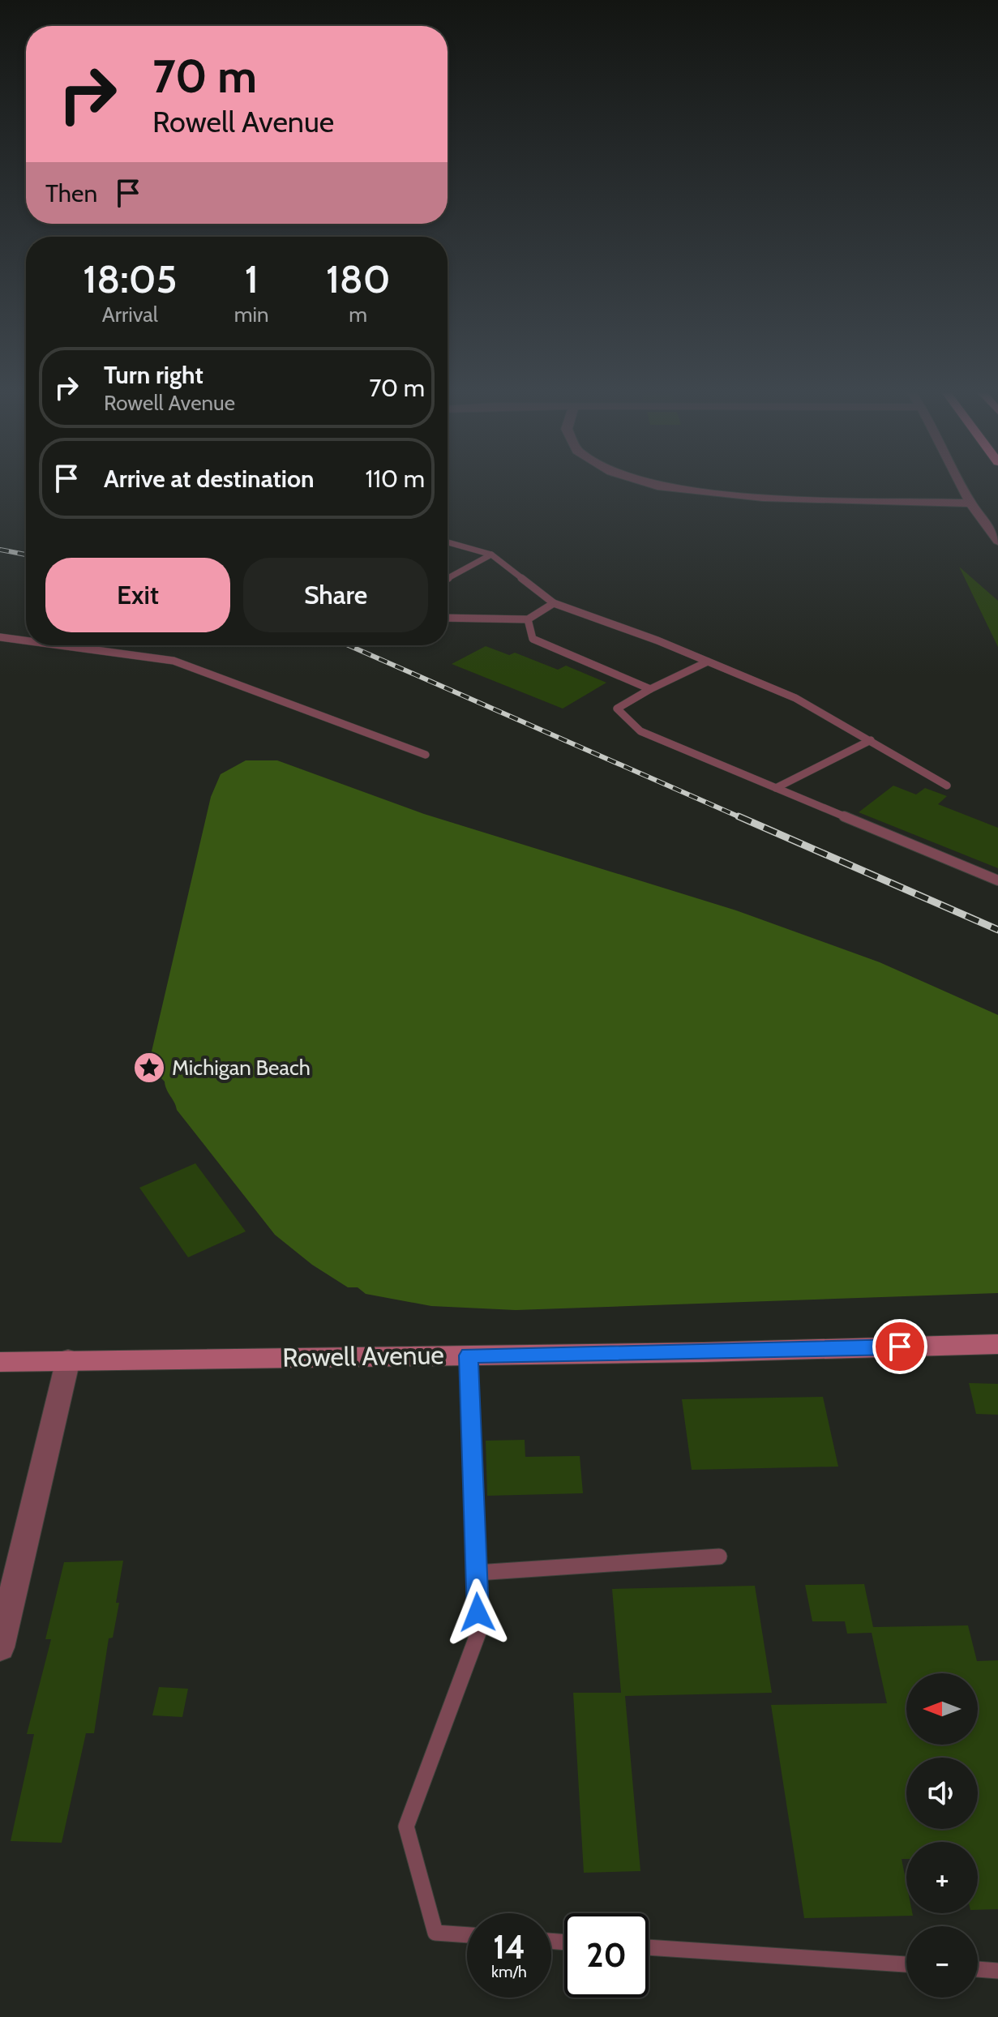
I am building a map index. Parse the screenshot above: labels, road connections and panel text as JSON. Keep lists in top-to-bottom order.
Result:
{
  "streets": {
    "street": ["Rowell Avenue"]
  },
  "places": {
    "place": ["Michigan Beach"]
  },
  "north": "left",
  "page": {
    "turn": ["70 m", "Rowell Avenue"],
    "then": "Then",
    "eta": [
      "18:05",
      "Arrival",
      "1",
      "min",
      "180",
      "m"
    ],
    "list": [
      {
        "name": "Turn right",
        "note": "Rowell Avenue",
        "value": "70 m"
      },
      {
        "name": "Arrive at destination",
        "value": "110 m"
      }
    ],
    "buttons": ["Exit", "Share"],
    "map_buttons": ["+", "−"],
    "speed": "14 km/h",
    "limit": "20"
  }
}
